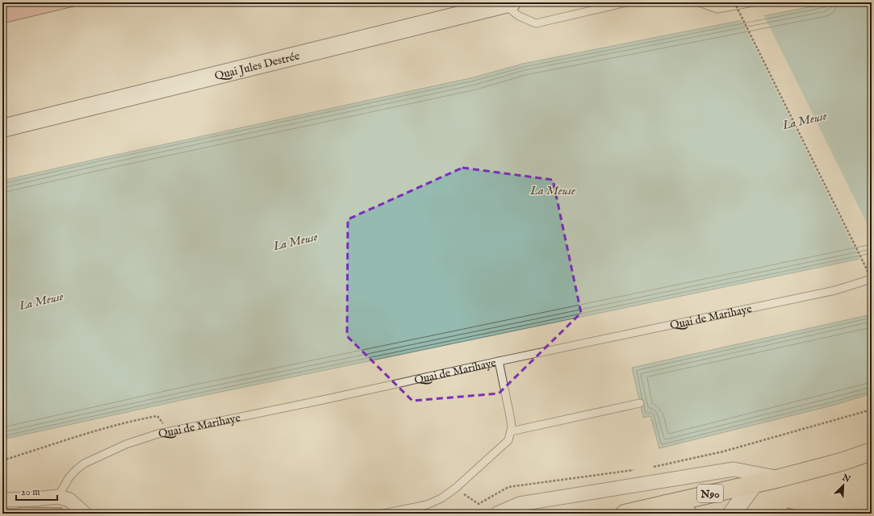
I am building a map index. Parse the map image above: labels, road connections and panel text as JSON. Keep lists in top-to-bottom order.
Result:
{
  "streets": {
    "main road": ["Quai Jules Destrée", "N90"],
    "lane": ["Quai de Marihaye"]
  },
  "water": ["La Meuse"],
  "scale_bar": "20 m",
  "north": "top right"
}
